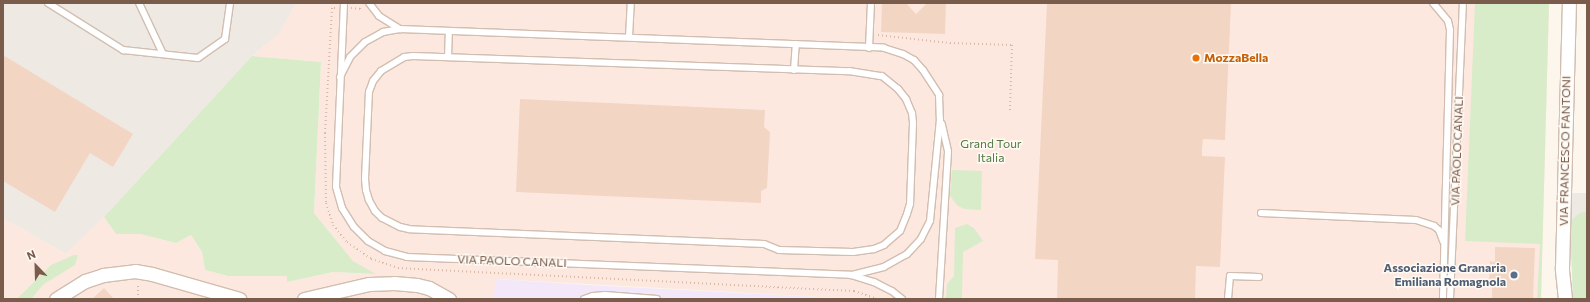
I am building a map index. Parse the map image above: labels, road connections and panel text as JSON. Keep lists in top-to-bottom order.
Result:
{
  "streets": {
    "street": ["VIA FRANCESCO FANTONI"],
    "lane": ["VIA PAOLO CANALI"]
  },
  "parks": ["Grand Tour Italia"],
  "places": ["MozzaBella", "Associazione Granaria Emiliana Romagnola"],
  "north": "top left"
}
